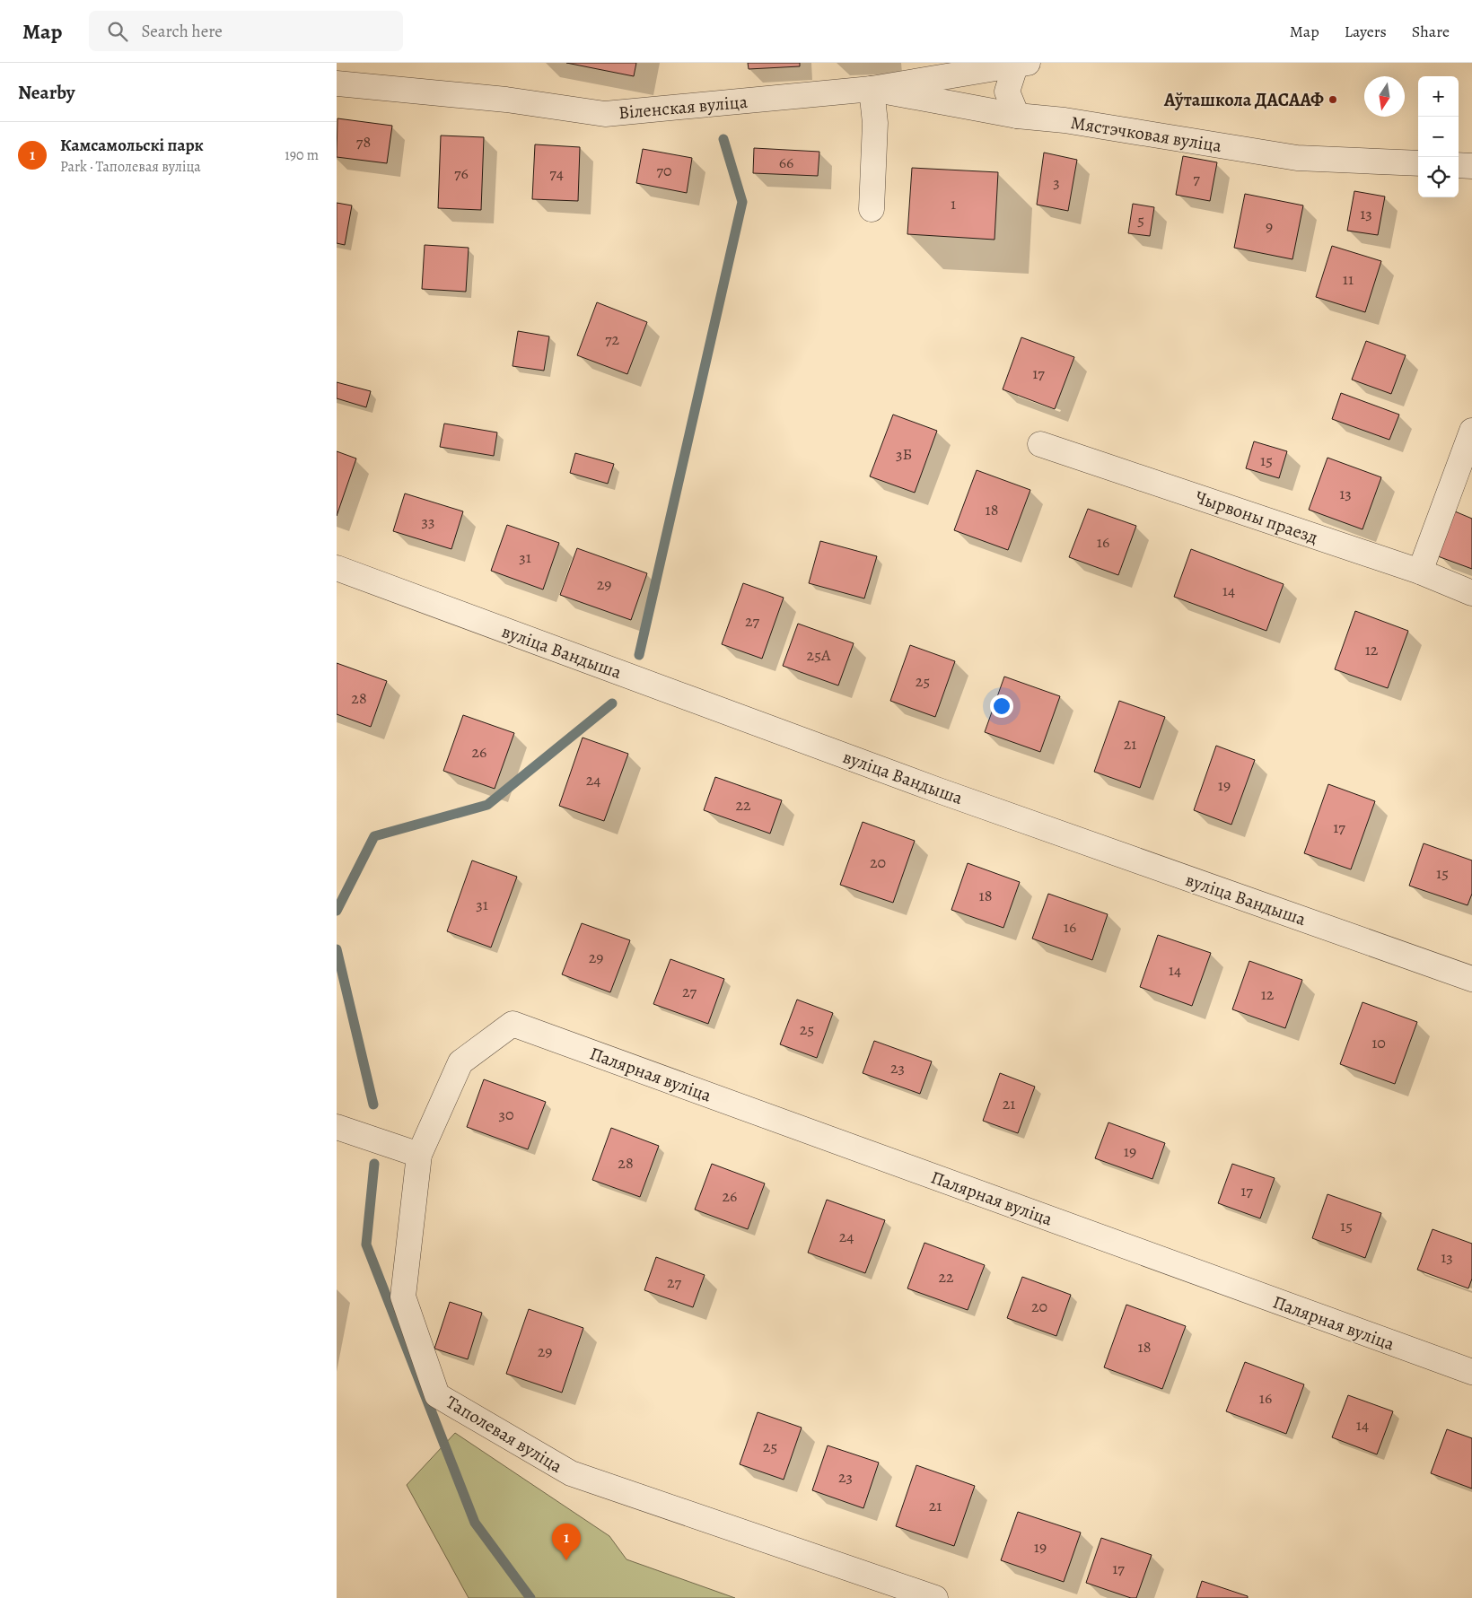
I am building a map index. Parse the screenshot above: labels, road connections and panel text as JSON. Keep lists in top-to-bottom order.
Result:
{
  "streets": {
    "street": [
      "Віленская вуліца",
      "Мястэчковая вуліца",
      "Чырвоны праезд",
      "вуліца Вандыша",
      "Палярная вуліца",
      "Таполевая вуліца"
    ]
  },
  "crossings": [
    ["Віленская вуліца", "Мястэчковая вуліца"],
    ["Палярная вуліца", "Таполевая вуліца"]
  ],
  "places": ["Аўташкола ДАСААФ"],
  "house_numbers": [
    "78",
    "66",
    "70",
    "76",
    "74",
    "7",
    "3",
    "1",
    "13",
    "5",
    "9",
    "11",
    "72",
    "17",
    "3Б",
    "15",
    "13",
    "18",
    "33",
    "16",
    "31",
    "29",
    "14",
    "27",
    "12",
    "25А",
    "25",
    "28",
    "21",
    "26",
    "24",
    "19",
    "22",
    "17",
    "20",
    "15",
    "18",
    "31",
    "16",
    "29",
    "14",
    "27",
    "12",
    "25",
    "10",
    "23",
    "21",
    "30",
    "19",
    "28",
    "17",
    "26",
    "15",
    "24",
    "13",
    "22",
    "27",
    "20",
    "18",
    "29",
    "16",
    "14",
    "25",
    "23",
    "21",
    "19",
    "17"
  ],
  "north": "bottom",
  "page": {
    "header": "Map",
    "search": "Search here",
    "nav": ["Map", "Layers", "Share"],
    "heading": "Nearby",
    "map_buttons": ["+", "−"],
    "list": [
      {
        "mark": "1",
        "name": "Камсамольскі парк",
        "note": "Park · Таполевая вуліца",
        "value": "190 m"
      }
    ],
    "pins": "1"
  }
}
